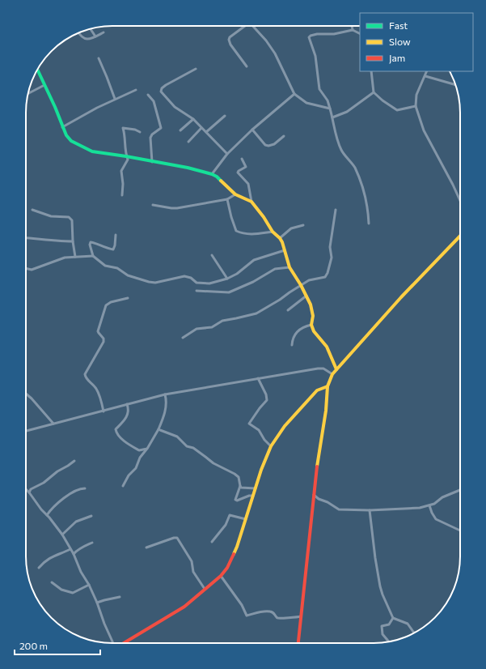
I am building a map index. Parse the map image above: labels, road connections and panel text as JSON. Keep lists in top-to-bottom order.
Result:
{
  "legend": ["Fast", "Slow", "Jam"],
  "scale_bar": "200 m"
}
